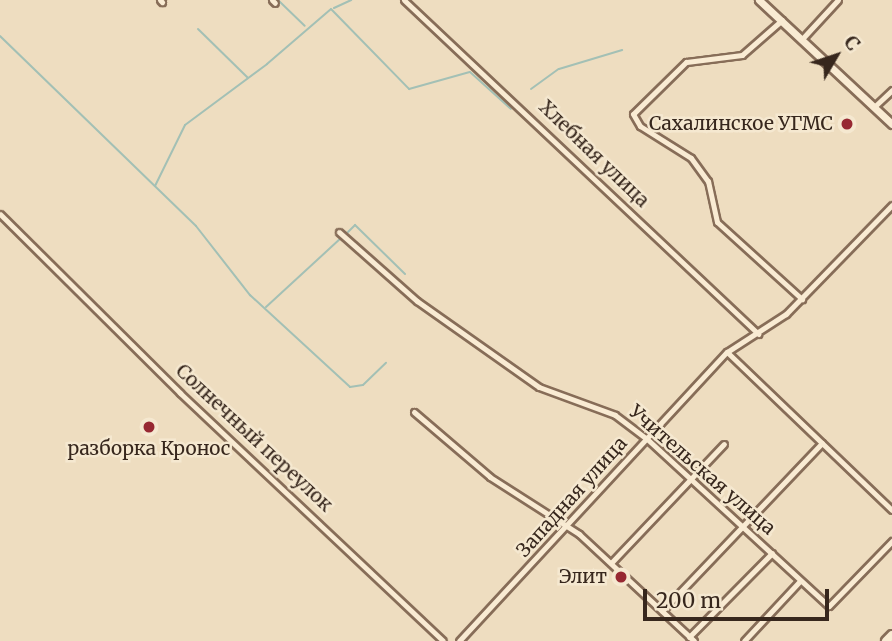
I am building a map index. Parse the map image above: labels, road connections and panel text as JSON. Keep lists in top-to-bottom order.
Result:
{
  "streets": {
    "street": [
      "Хлебная улица",
      "Солнечный переулок",
      "Учительская улица",
      "Западная улица"
    ]
  },
  "crossings": [
    ["Хлебная улица", "Западная улица"],
    ["Учительская улица", "Западная улица"]
  ],
  "places": ["Сахалинское УГМС", "разборка Кронос", "Элит"],
  "scale_bar": "200 m",
  "north": "top right"
}
